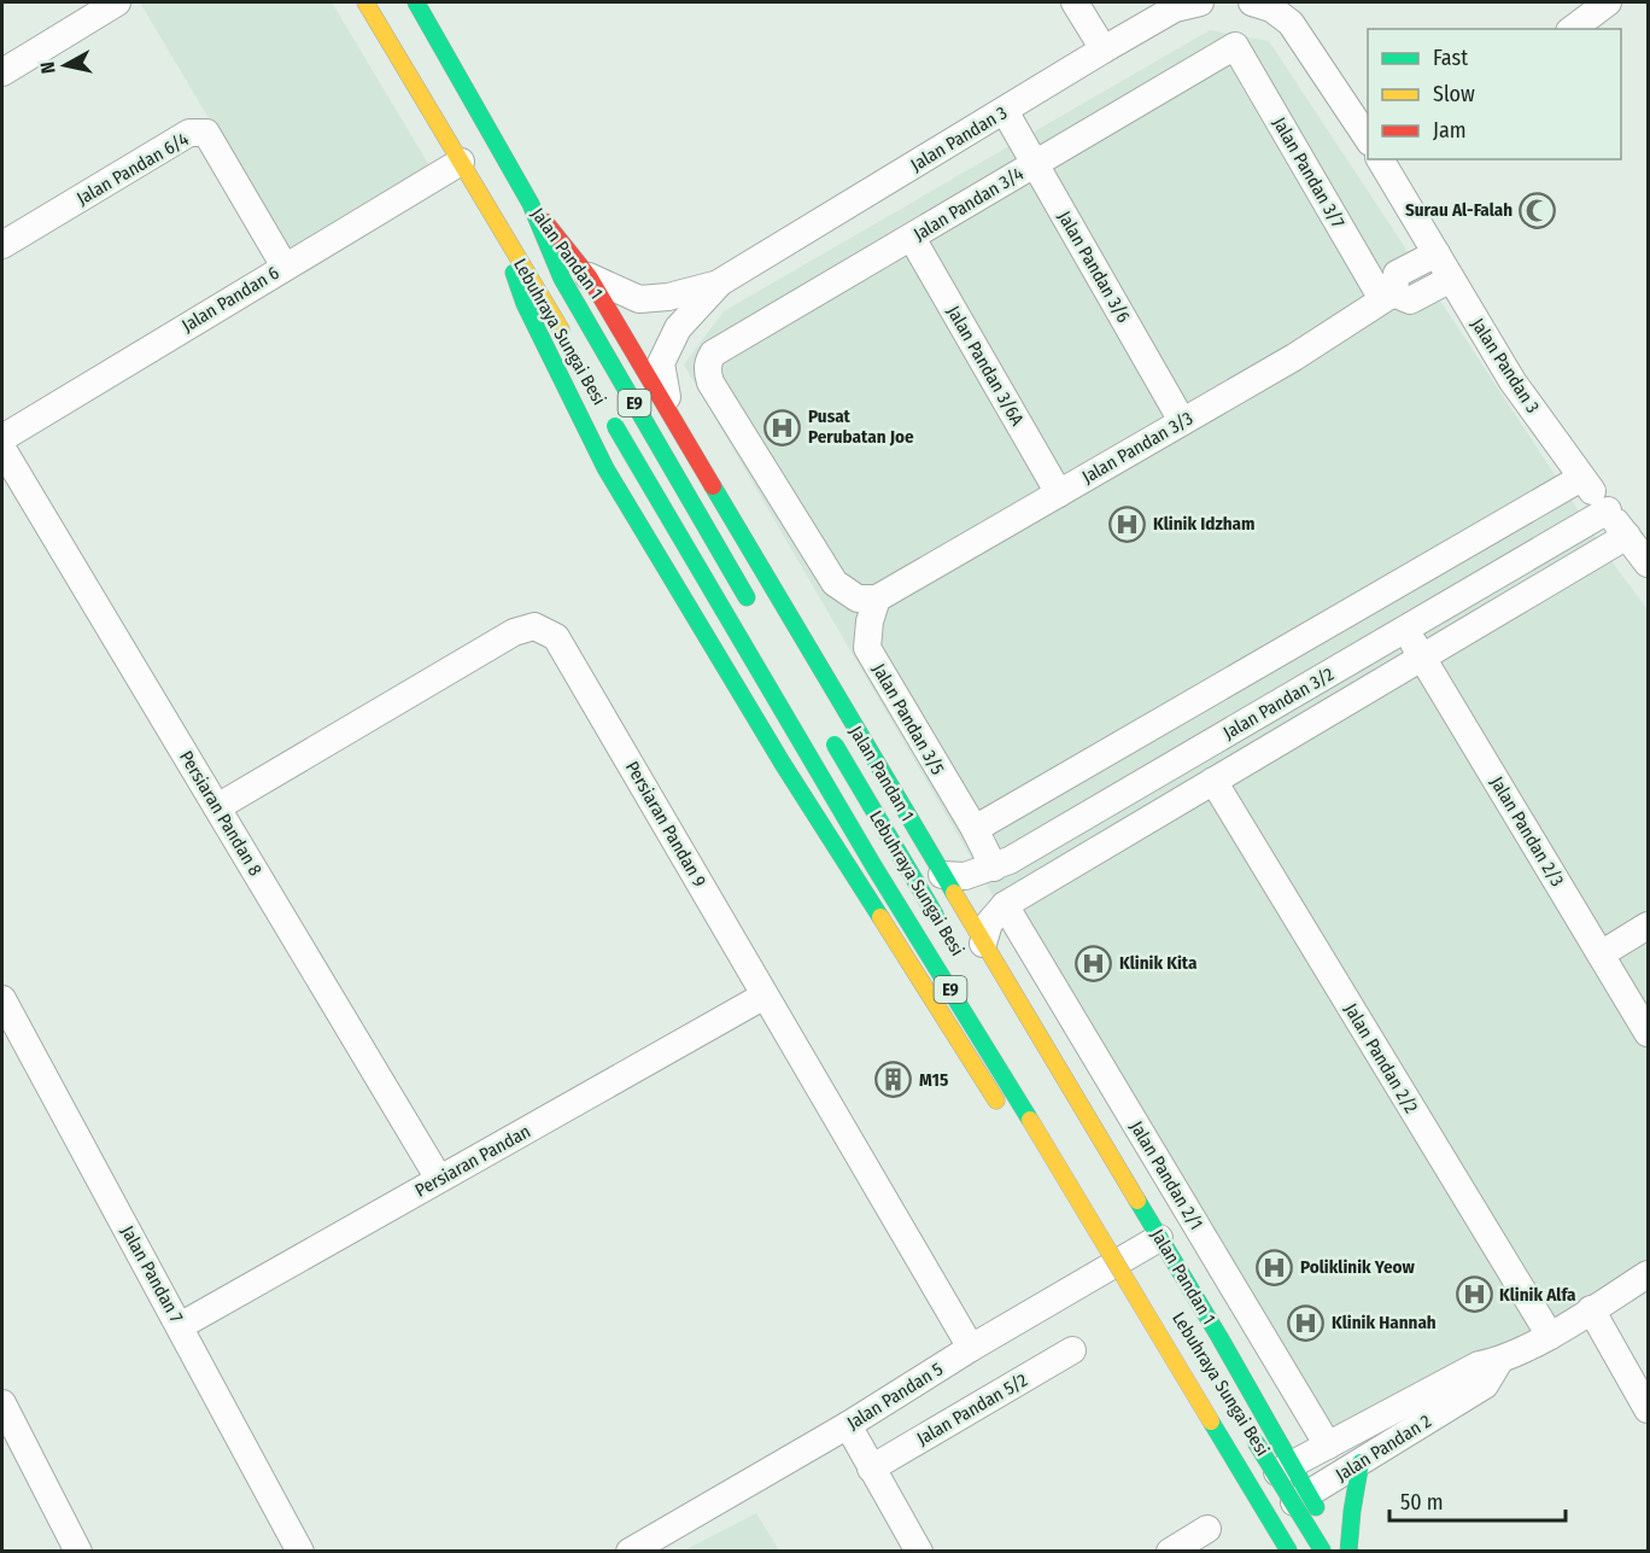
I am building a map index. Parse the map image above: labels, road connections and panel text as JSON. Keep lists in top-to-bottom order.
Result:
{
  "streets": {
    "main road": ["Jalan Pandan 1", "Lebuhraya Sungai Besi", "E9"],
    "street": [
      "Jalan Pandan 3",
      "Jalan Pandan 6/4",
      "Jalan Pandan 3/7",
      "Jalan Pandan 3/4",
      "Jalan Pandan 3/6",
      "Jalan Pandan 6",
      "Jalan Pandan 3/6A",
      "Jalan Pandan 3/3",
      "Jalan Pandan 3/2",
      "Jalan Pandan 3/5",
      "Persiaran Pandan 8",
      "Persiaran Pandan 9",
      "Jalan Pandan 2/3",
      "Jalan Pandan 2/2",
      "Persiaran Pandan",
      "Jalan Pandan 2/1",
      "Jalan Pandan 7",
      "Jalan Pandan 5",
      "Jalan Pandan 5/2",
      "Jalan Pandan 2"
    ]
  },
  "crossings": [
    ["Jalan Pandan 3", "Jalan Pandan 1"],
    ["Jalan Pandan 3", "Jalan Pandan 3/6"],
    ["Jalan Pandan 3", "Jalan Pandan 3/3"],
    ["Jalan Pandan 3", "Jalan Pandan 3/2"],
    ["Jalan Pandan 6/4", "Jalan Pandan 6"],
    ["Jalan Pandan 3/7", "Jalan Pandan 3/4"],
    ["Jalan Pandan 3/7", "Jalan Pandan 3/3"],
    ["Jalan Pandan 3/4", "Jalan Pandan 3/6"],
    ["Jalan Pandan 3/4", "Jalan Pandan 3/6A"],
    ["Jalan Pandan 3/4", "Jalan Pandan 3/3"],
    ["Jalan Pandan 3/4", "Jalan Pandan 3/5"],
    ["Jalan Pandan 1", "Lebuhraya Sungai Besi"],
    ["Jalan Pandan 1", "Jalan Pandan 3/2"],
    ["Jalan Pandan 1", "Jalan Pandan 5"],
    ["Jalan Pandan 1", "Jalan Pandan 2"],
    ["Jalan Pandan 3/6", "Jalan Pandan 3/3"],
    ["Jalan Pandan 3/6A", "Jalan Pandan 3/3"],
    ["Jalan Pandan 3/3", "Jalan Pandan 3/5"],
    ["Jalan Pandan 3/2", "Jalan Pandan 3/5"],
    ["Jalan Pandan 3/2", "Jalan Pandan 2/3"],
    ["Persiaran Pandan 8", "Persiaran Pandan 9"],
    ["Persiaran Pandan 8", "Persiaran Pandan"],
    ["Persiaran Pandan 9", "Persiaran Pandan"],
    ["Persiaran Pandan 9", "Jalan Pandan 5"],
    ["Jalan Pandan 2/2", "Jalan Pandan 2"],
    ["Persiaran Pandan", "Jalan Pandan 7"],
    ["Jalan Pandan 2/1", "Jalan Pandan 2"]
  ],
  "places": {
    "mosque": ["Surau Al-Falah"],
    "hospital": [
      "Pusat Perubatan Joe",
      "Klinik Idzham",
      "Klinik Kita",
      "Poliklinik Yeow",
      "Klinik Alfa",
      "Klinik Hannah"
    ],
    "building": ["M15"]
  },
  "legend": ["Fast", "Slow", "Jam"],
  "scale_bar": "50 m",
  "north": "left"
}
